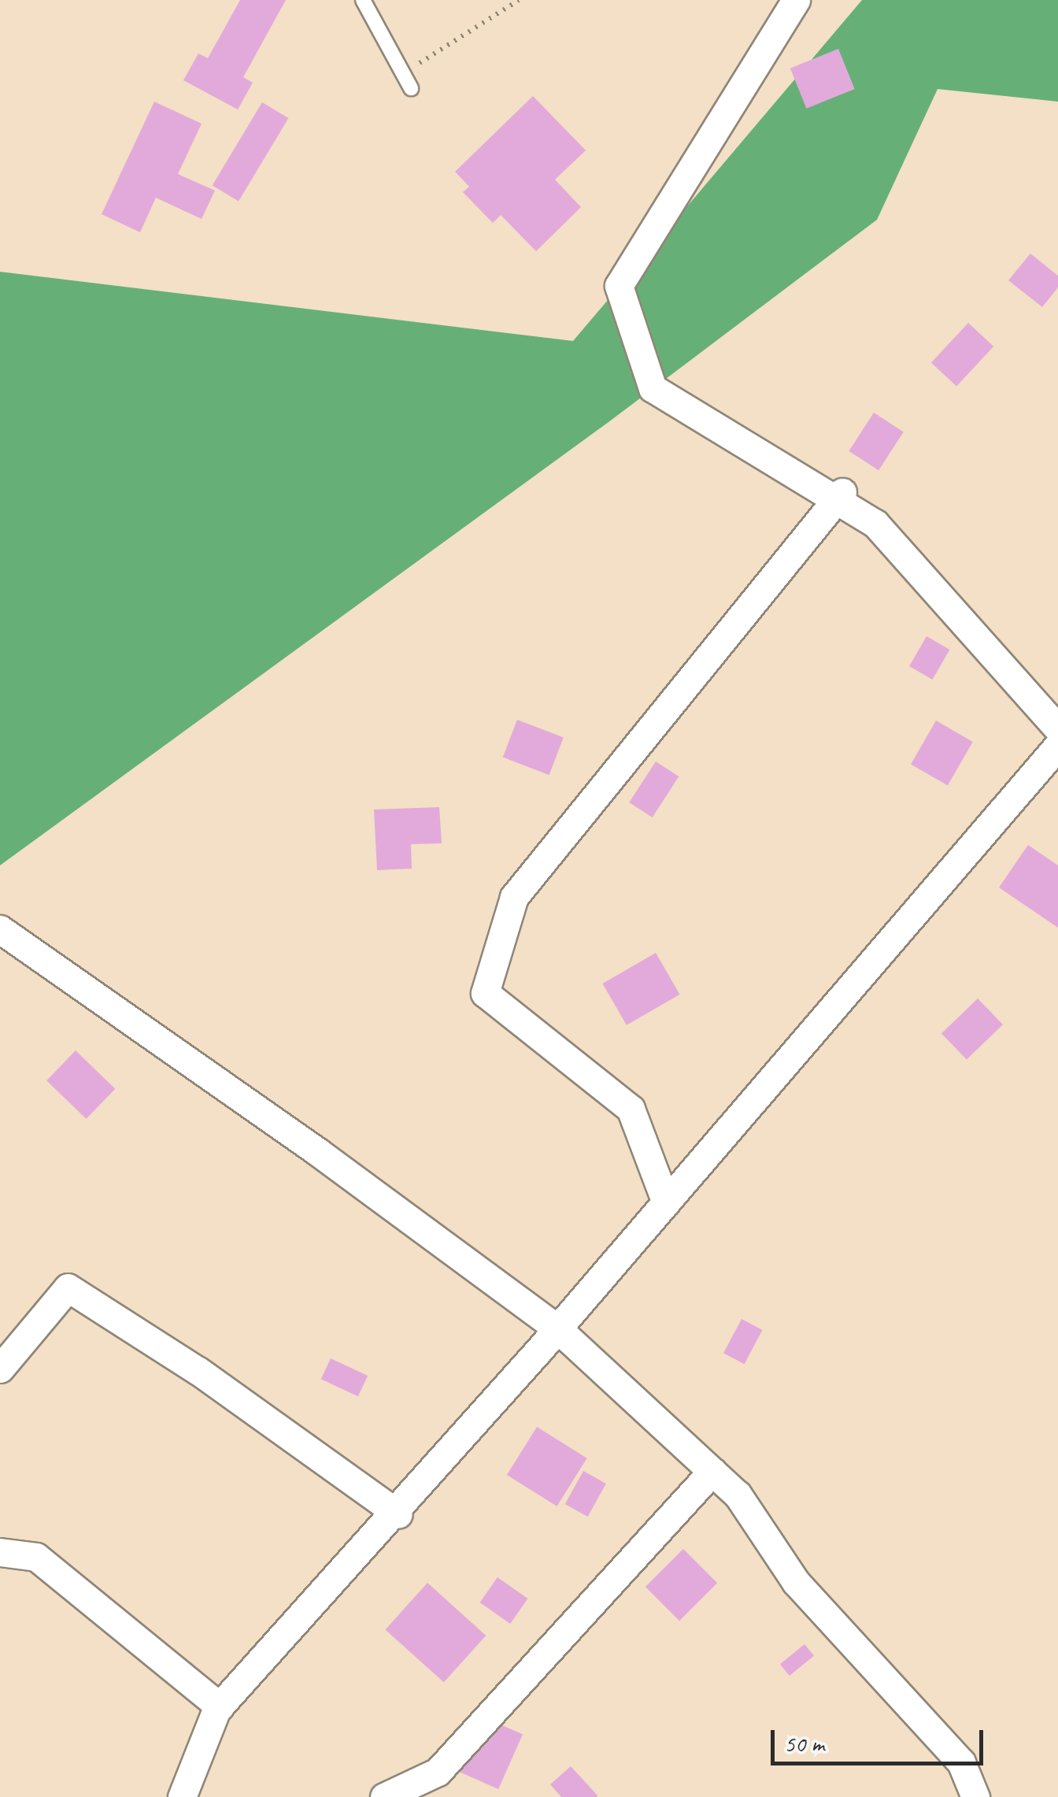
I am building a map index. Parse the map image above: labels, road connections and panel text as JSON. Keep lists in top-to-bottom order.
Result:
{
  "scale_bar": "50 m"
}
